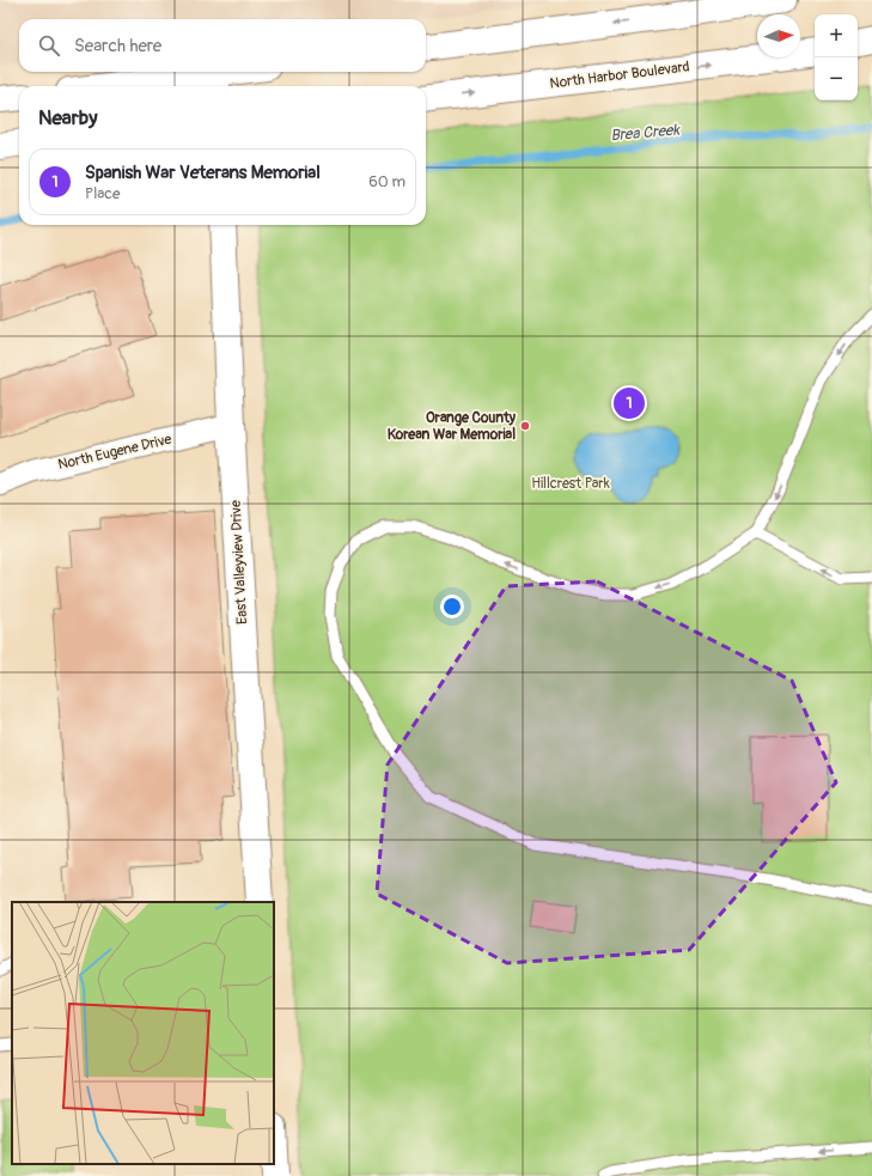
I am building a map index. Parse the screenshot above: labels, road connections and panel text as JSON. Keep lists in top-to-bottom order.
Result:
{
  "streets": {
    "main road": ["North Harbor Boulevard", "East Valleyview Drive"],
    "street": ["North Eugene Drive"]
  },
  "crossings": [
    ["North Eugene Drive", "East Valleyview Drive"]
  ],
  "water": ["Brea Creek"],
  "parks": ["Hillcrest Park"],
  "places": ["Orange County Korean War Memorial"],
  "north": "right",
  "page": {
    "map_buttons": ["+", "−"],
    "search": "Search here",
    "heading": "Nearby",
    "list": [
      {
        "mark": "1",
        "name": "Spanish War Veterans Memorial",
        "note": "Place",
        "value": "60 m"
      }
    ],
    "pins": "1"
  }
}
